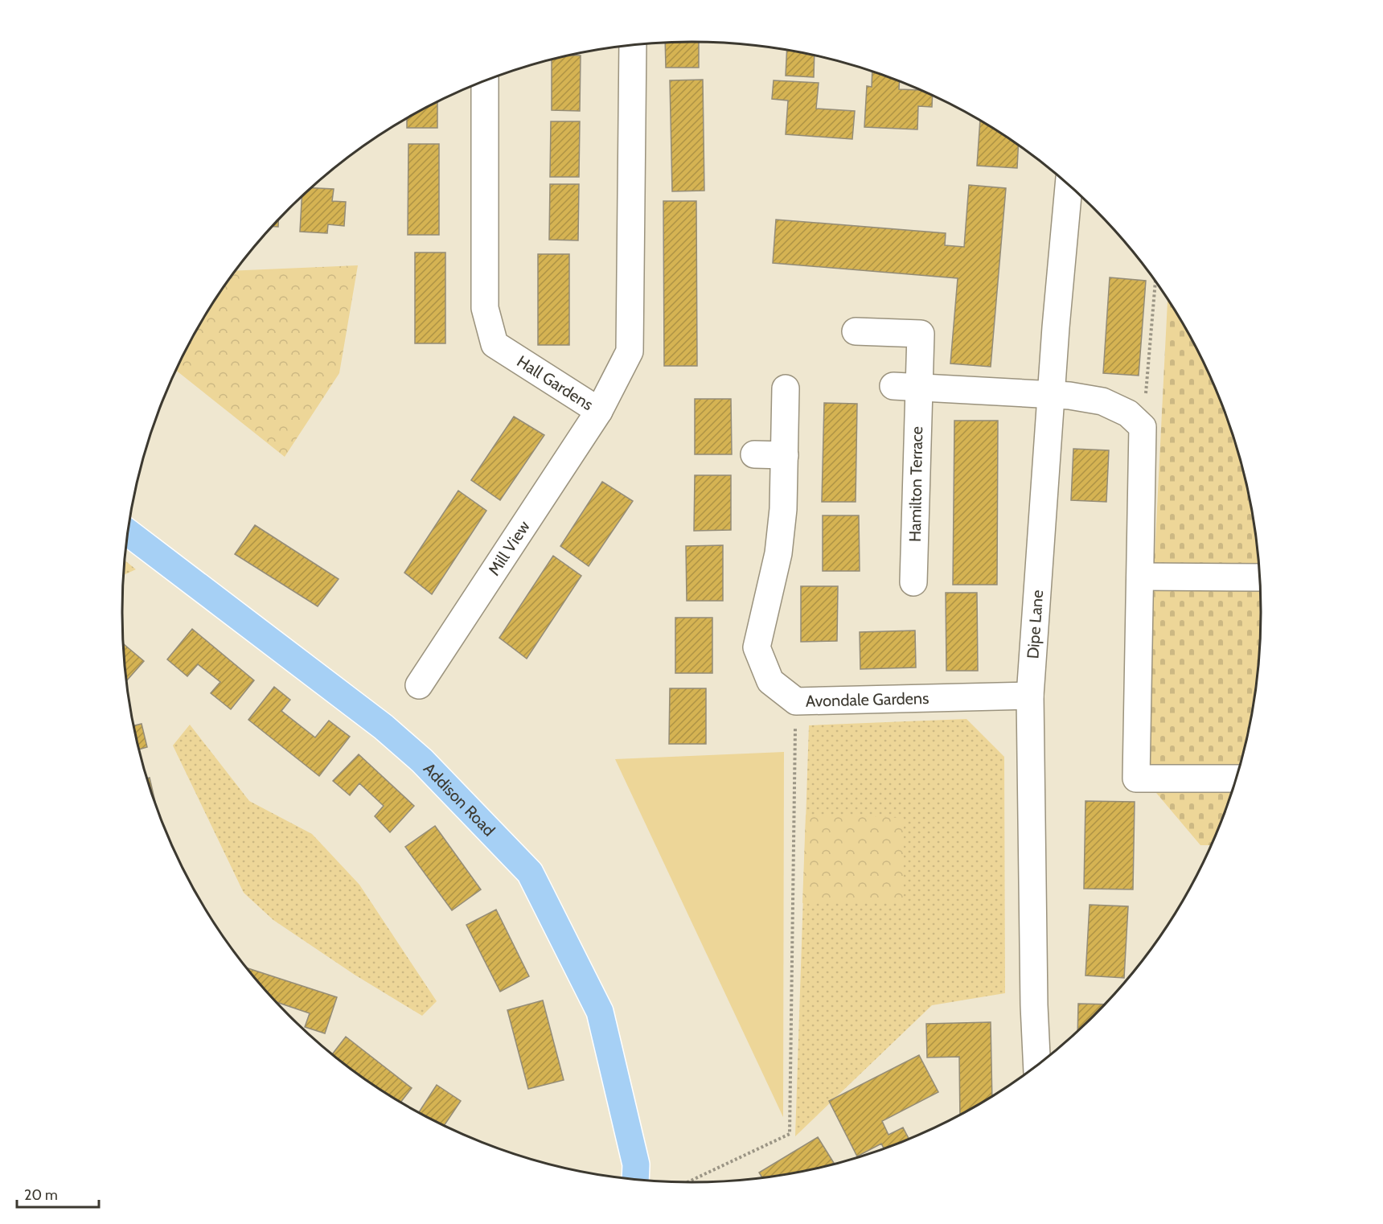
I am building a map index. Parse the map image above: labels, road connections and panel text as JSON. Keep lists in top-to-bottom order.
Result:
{
  "streets": {
    "main road": ["Addison Road"],
    "street": [
      "Hall Gardens",
      "Hamilton Terrace",
      "Mill View",
      "Dipe Lane",
      "Avondale Gardens"
    ]
  },
  "crossings": [
    ["Hall Gardens", "Mill View"],
    ["Dipe Lane", "Avondale Gardens"]
  ],
  "scale_bar": "20 m"
}
